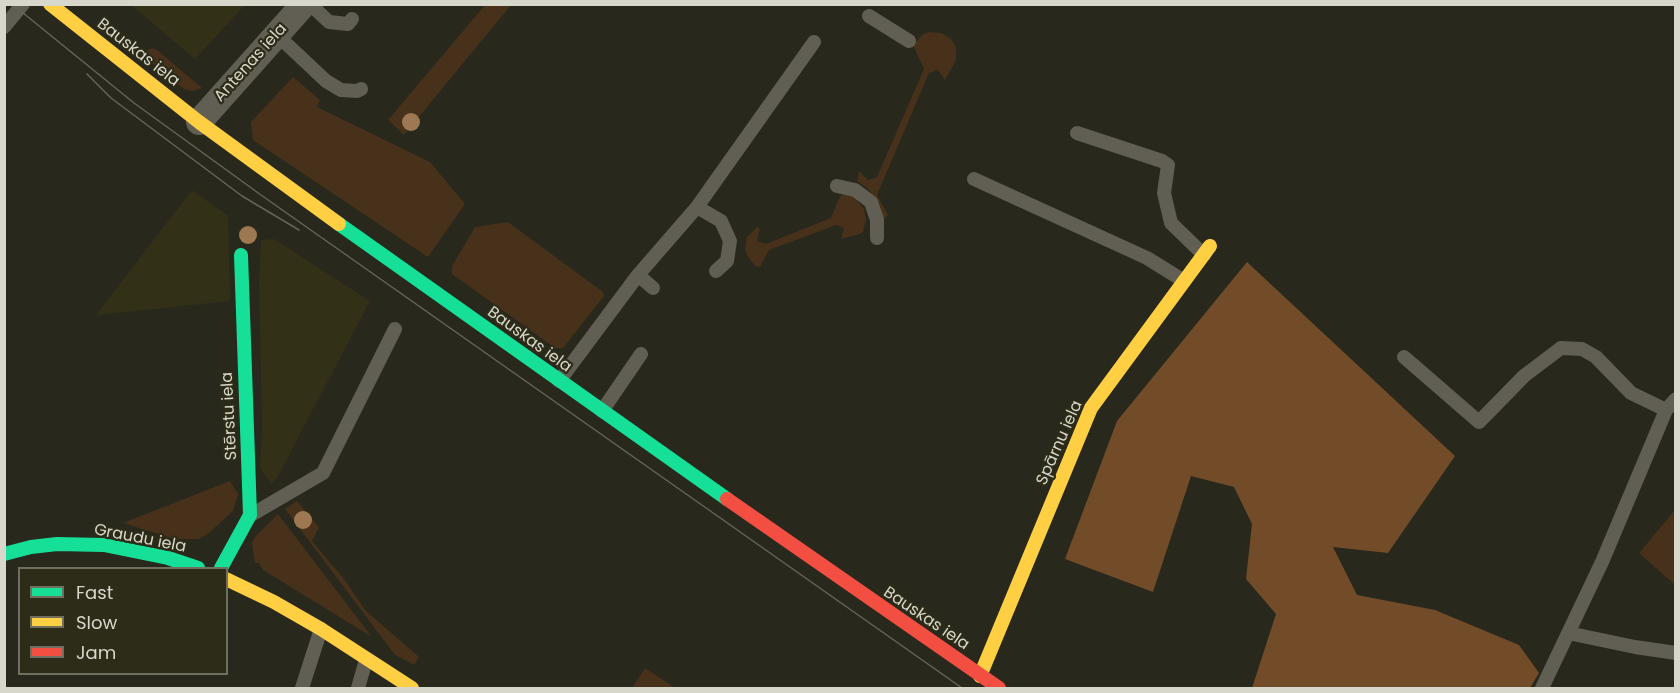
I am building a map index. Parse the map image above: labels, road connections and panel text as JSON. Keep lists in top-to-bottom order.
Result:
{
  "streets": {
    "street": [
      "Bauskas iela",
      "Antenas iela",
      "Stērstu iela",
      "Spārnu iela",
      "Graudu iela"
    ]
  },
  "crossings": [
    ["Bauskas iela", "Antenas iela"],
    ["Bauskas iela", "Spārnu iela"]
  ],
  "legend": ["Fast", "Slow", "Jam"]
}
